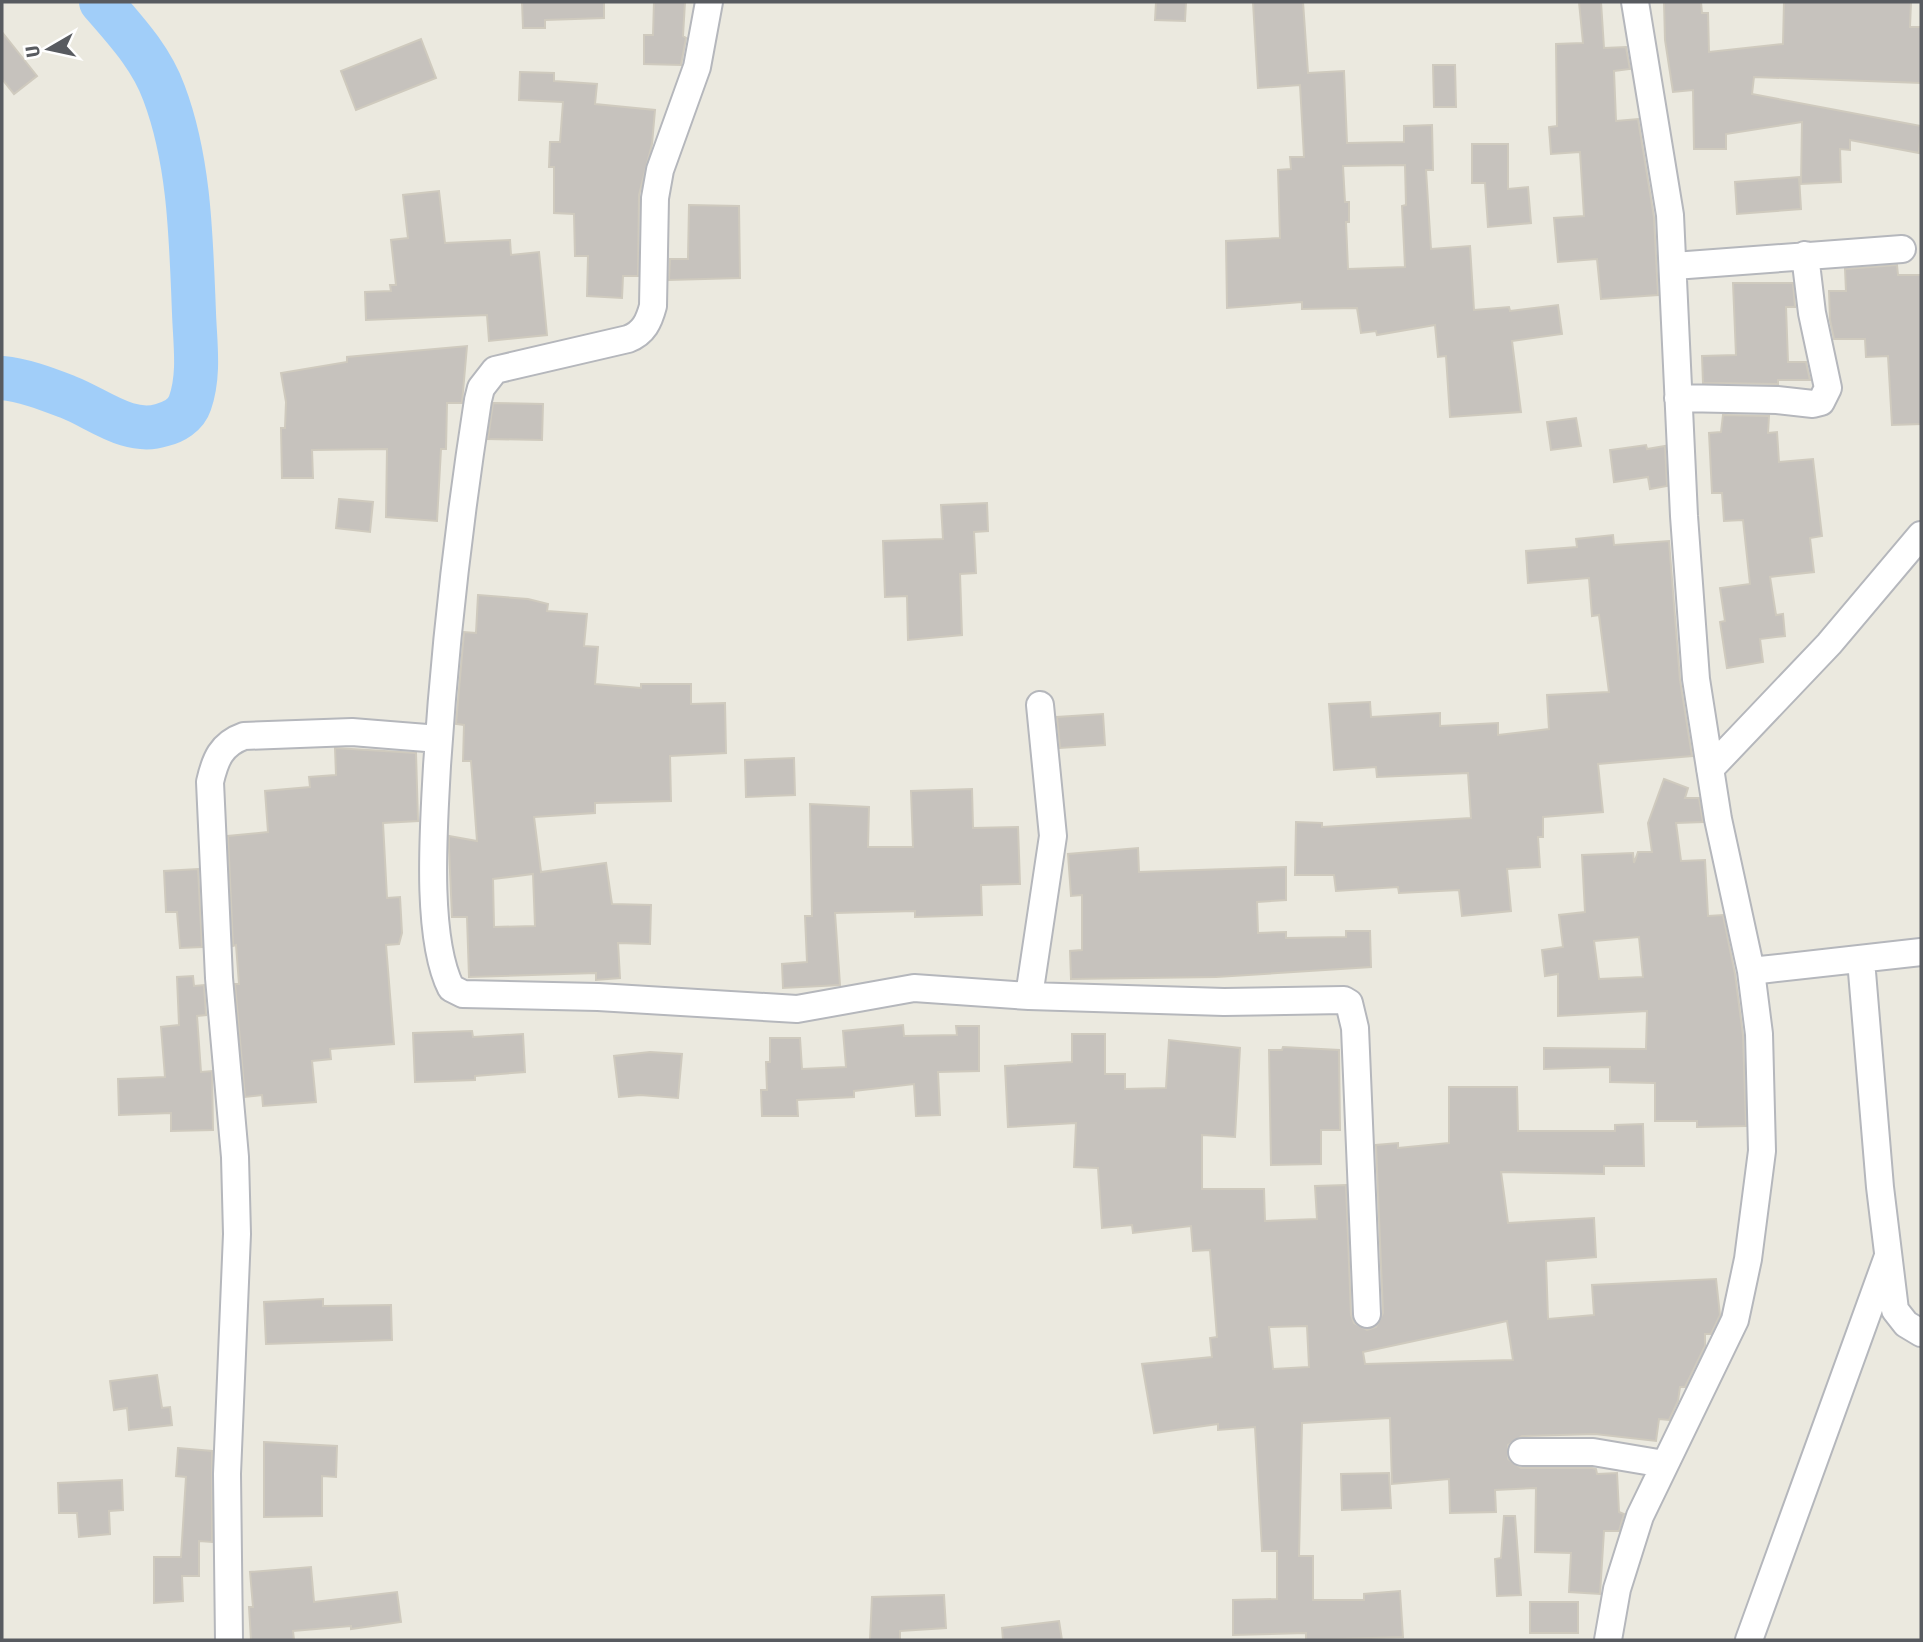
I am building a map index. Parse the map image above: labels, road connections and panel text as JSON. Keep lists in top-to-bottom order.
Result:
{
  "north": "left"
}
